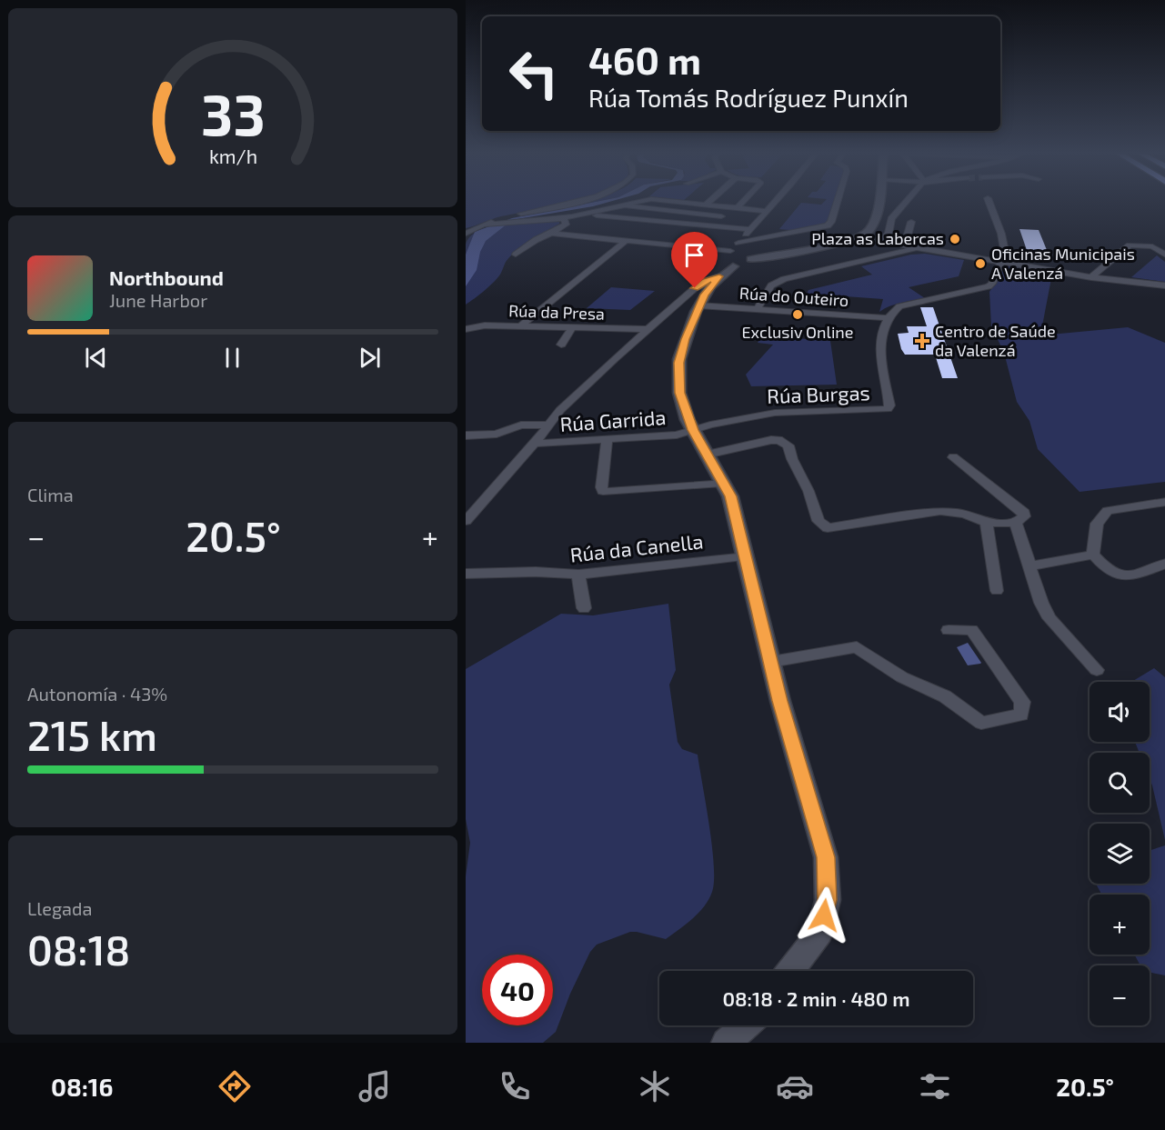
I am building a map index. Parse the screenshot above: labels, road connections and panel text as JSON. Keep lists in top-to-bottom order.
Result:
{
  "streets": {
    "street": [
      "Rúa do Outeiro",
      "Rúa da Presa",
      "Rúa Burgas",
      "Rúa Garrida",
      "Rúa da Canella"
    ]
  },
  "crossings": [
    ["Rúa do Outeiro", "Rúa Burgas"],
    ["Rúa Burgas", "Rúa Garrida"]
  ],
  "places": {
    "other": ["Plaza as Labercas", "Oficinas Municipais A Valenzá", "Exclusiv Online"],
    "health": ["Centro de Saúde da Valenzá"]
  },
  "page": {
    "turn": ["460 m", "Rúa Tomás Rodríguez Punxín"],
    "song": ["Northbound", "June Harbor"],
    "tile": [
      "Clima",
      ["Autonomía · 43%", "215 km"],
      ["Llegada", "08:18"]
    ],
    "heat": ["−", "20.5°", "+"],
    "map_buttons": ["+", "−"],
    "limit": "40",
    "trip": "08:18 · 2 min · 480 m",
    "tabs": ["08:16", "20.5°"],
    "gauge": ["33", "km/h"]
  }
}
